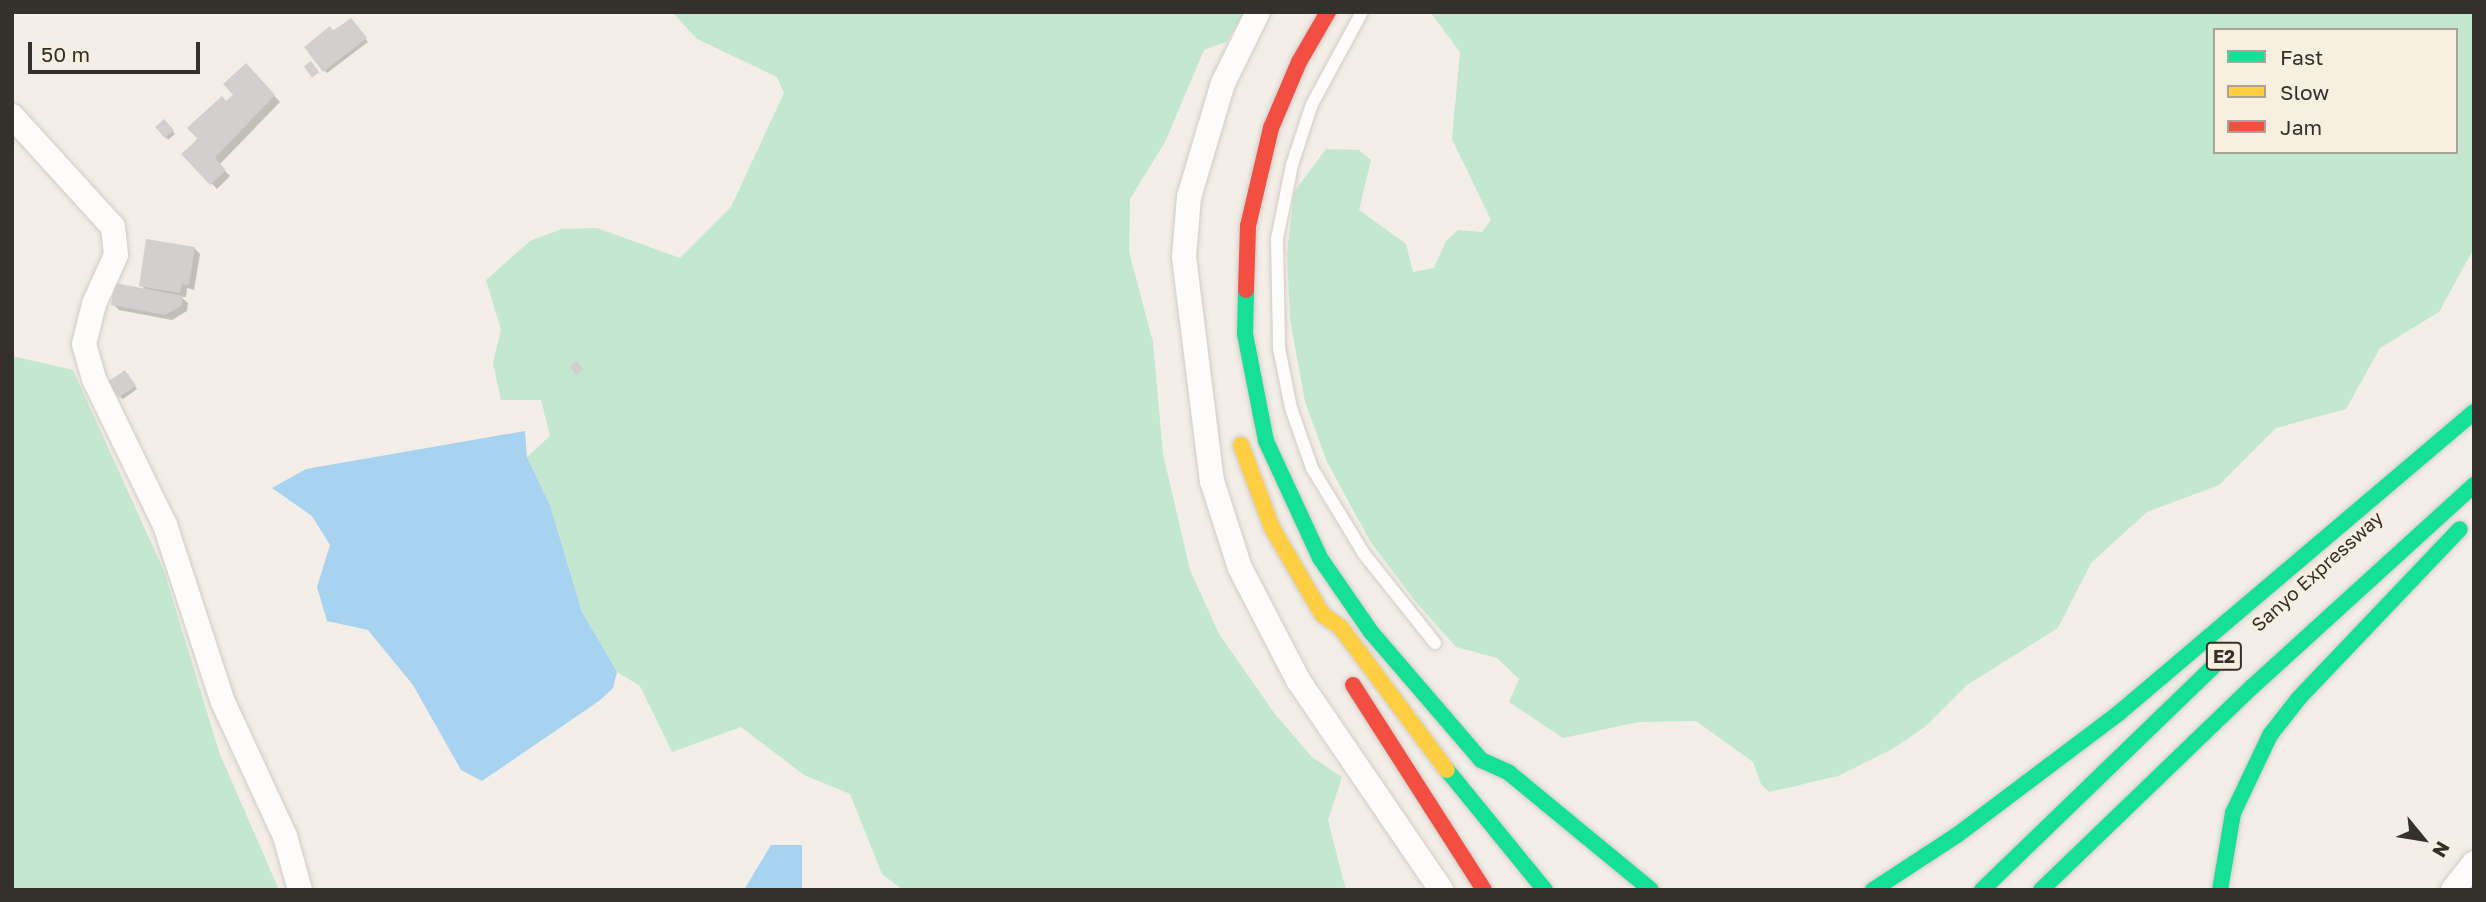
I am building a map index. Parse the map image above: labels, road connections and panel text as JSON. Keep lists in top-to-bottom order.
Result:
{
  "streets": {
    "highway": ["Sanyo Expressway", "E2"]
  },
  "legend": ["Fast", "Slow", "Jam"],
  "scale_bar": "50 m",
  "north": "bottom right"
}
